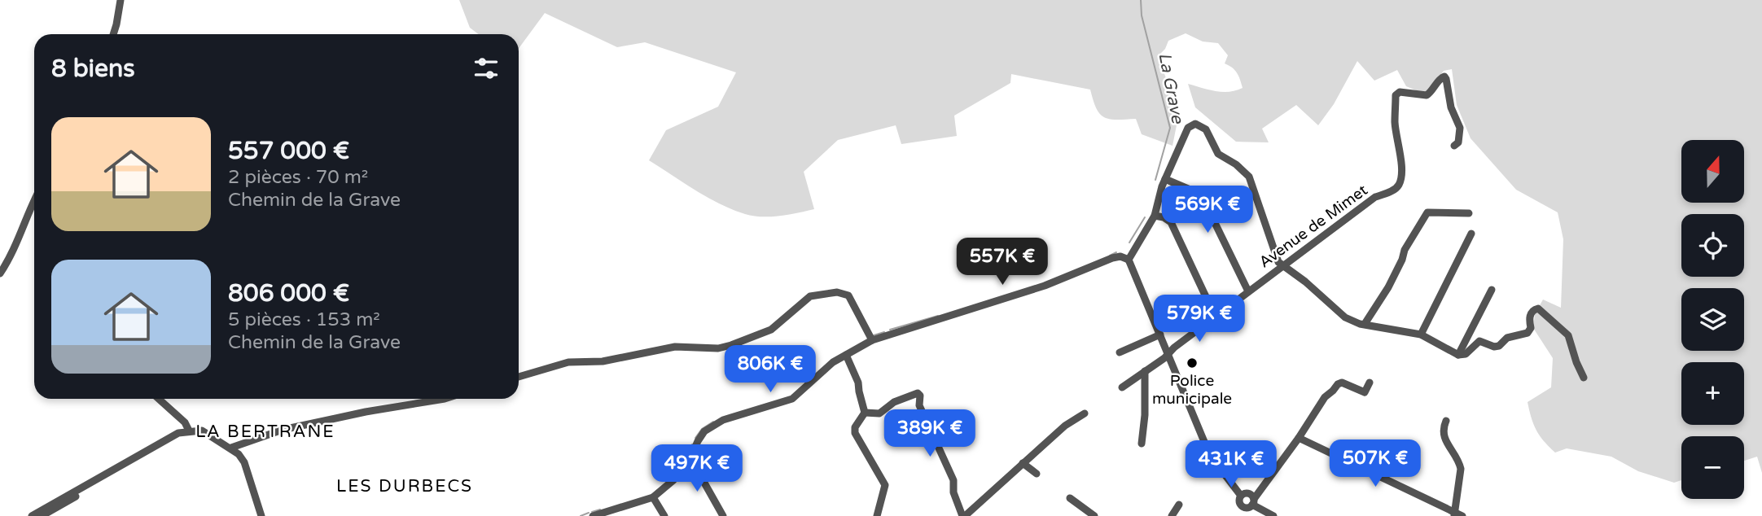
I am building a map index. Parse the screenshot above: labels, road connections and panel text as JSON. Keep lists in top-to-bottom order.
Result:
{
  "streets": {
    "street": ["Avenue de Mimet"]
  },
  "districts": ["LA BERTRANE", "LES DURBECS"],
  "water": ["La Grave"],
  "places": ["Police municipale"],
  "north": "top",
  "page": {
    "heading": "8 biens",
    "list": [
      {
        "name": "557 000 €",
        "note": "2 pièces · 70 m² · Chemin de la Grave"
      },
      {
        "name": "806 000 €",
        "note": "5 pièces · 153 m² · Chemin de la Grave"
      }
    ],
    "map_buttons": ["+", "−"],
    "price": [
      "569K €",
      "557K €",
      "579K €",
      "806K €",
      "389K €",
      "507K €",
      "431K €",
      "497K €"
    ]
  }
}
